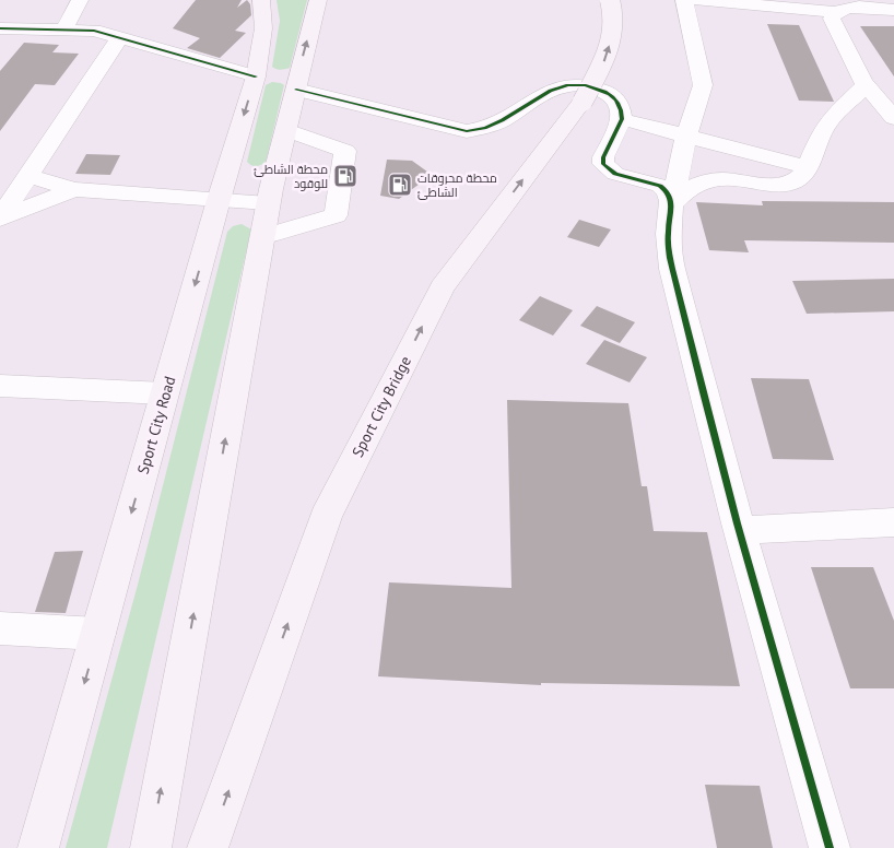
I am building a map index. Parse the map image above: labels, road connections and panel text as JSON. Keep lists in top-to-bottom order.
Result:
{
  "streets": {
    "main road": ["Sport City Bridge", "Sport City Road"]
  },
  "places": {
    "fuel station": ["محطة الشاطئ للوقود", "محطة محروقات الشاطئ"]
  }
}
